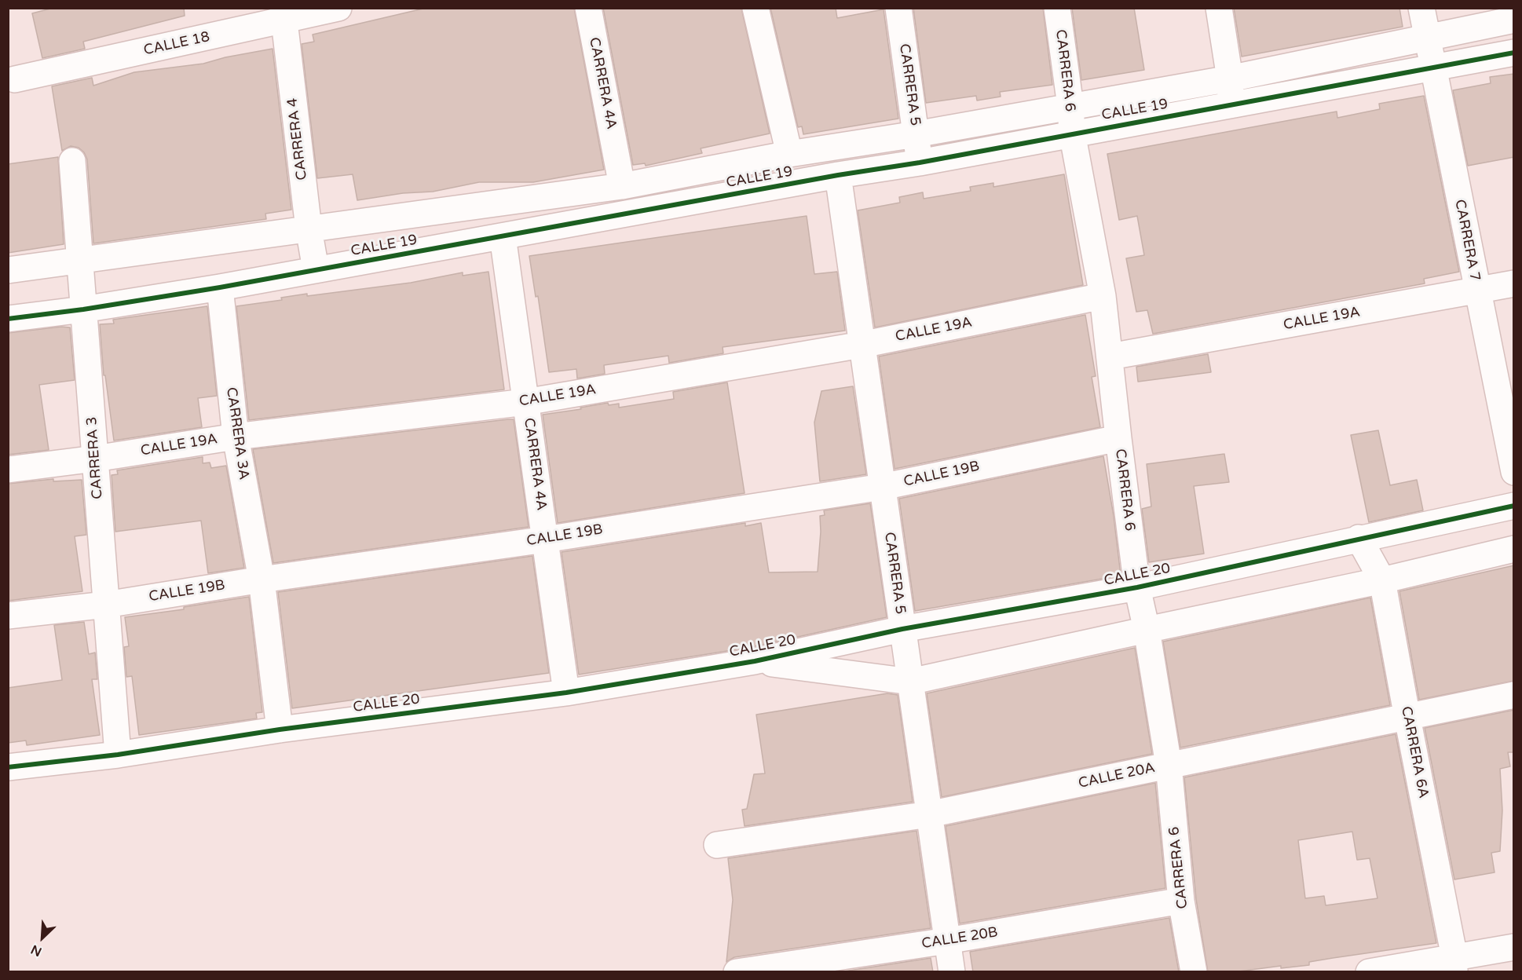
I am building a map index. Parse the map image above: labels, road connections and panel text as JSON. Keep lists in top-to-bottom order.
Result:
{
  "streets": {
    "street": [
      "CALLE 18",
      "CARRERA 6",
      "CARRERA 4A",
      "CARRERA 5",
      "CALLE 19",
      "CARRERA 4",
      "CARRERA 7",
      "CALLE 19A",
      "CARRERA 3A",
      "CARRERA 3",
      "CALLE 19B",
      "CALLE 20",
      "CARRERA 6A",
      "CALLE 20A",
      "CALLE 20B"
    ]
  },
  "crossings": [
    ["CALLE 18", "CARRERA 4"],
    ["CARRERA 6", "CALLE 19"],
    ["CARRERA 6", "CALLE 19A"],
    ["CARRERA 6", "CALLE 19B"],
    ["CARRERA 6", "CALLE 20"],
    ["CARRERA 6", "CALLE 20A"],
    ["CARRERA 6", "CALLE 20B"],
    ["CARRERA 4A", "CALLE 19"],
    ["CARRERA 4A", "CALLE 19A"],
    ["CARRERA 4A", "CALLE 19B"],
    ["CARRERA 4A", "CALLE 20"],
    ["CARRERA 5", "CALLE 19"],
    ["CARRERA 5", "CALLE 19A"],
    ["CARRERA 5", "CALLE 19B"],
    ["CARRERA 5", "CALLE 20"],
    ["CARRERA 5", "CALLE 20A"],
    ["CARRERA 5", "CALLE 20B"],
    ["CALLE 19", "CARRERA 4"],
    ["CALLE 19", "CARRERA 7"],
    ["CALLE 19", "CARRERA 3A"],
    ["CALLE 19", "CARRERA 3"],
    ["CARRERA 7", "CALLE 19A"],
    ["CALLE 19A", "CARRERA 3A"],
    ["CALLE 19A", "CARRERA 3"],
    ["CARRERA 3A", "CALLE 19B"],
    ["CARRERA 3A", "CALLE 20"],
    ["CARRERA 3", "CALLE 19B"],
    ["CARRERA 3", "CALLE 20"],
    ["CALLE 20", "CARRERA 6A"],
    ["CARRERA 6A", "CALLE 20A"]
  ],
  "north": "bottom left"
}
